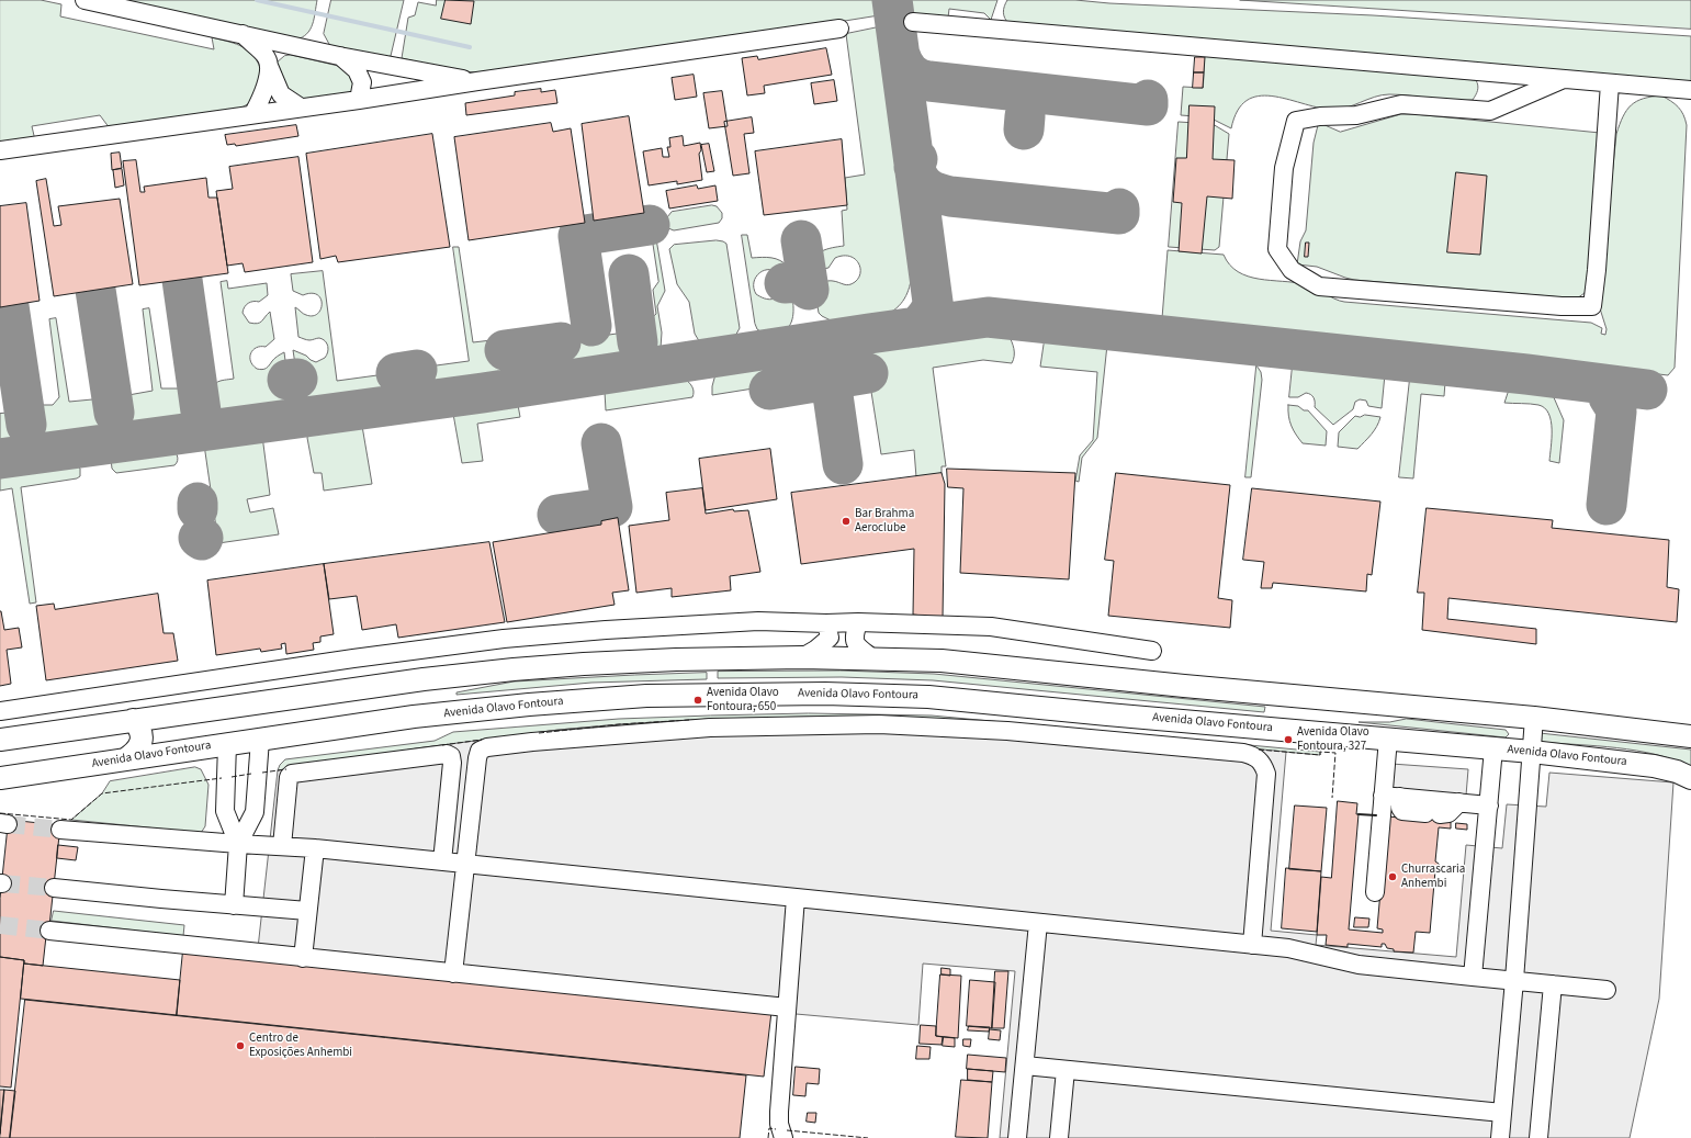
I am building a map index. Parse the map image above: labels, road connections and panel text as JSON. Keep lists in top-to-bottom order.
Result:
{
  "streets": {
    "main road": ["Avenida Olavo Fontoura"]
  },
  "places": [
    "Bar Brahma Aeroclube",
    "Avenida Olavo Fontoura, 650",
    "Avenida Olavo Fontoura, 327",
    "Churrascaria Anhembi",
    "Centro de Exposições Anhembi"
  ]
}
